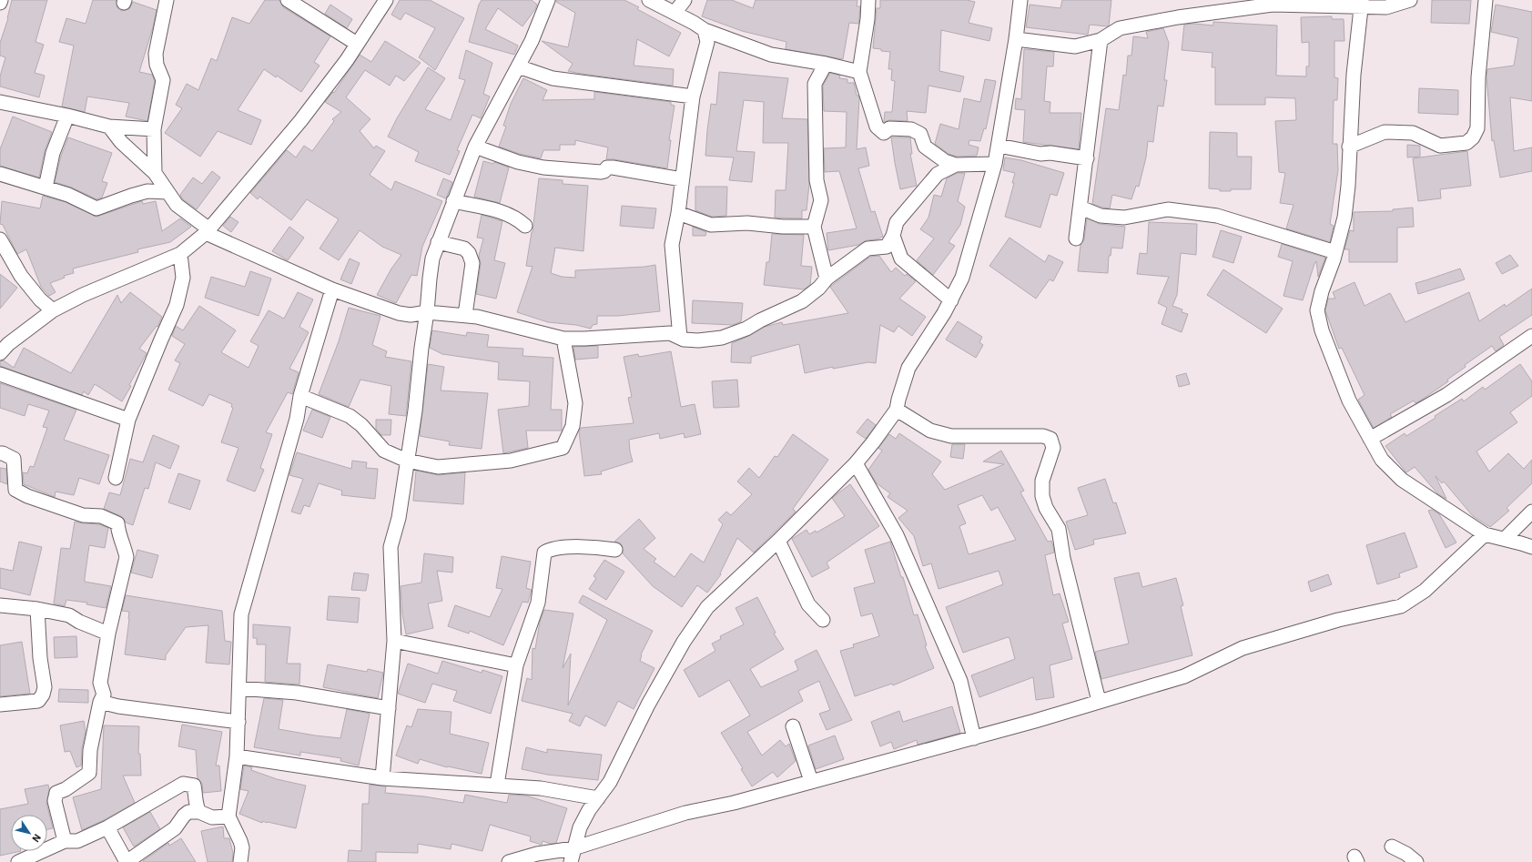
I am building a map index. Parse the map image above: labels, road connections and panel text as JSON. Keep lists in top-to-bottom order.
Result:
{
  "north": "bottom right"
}
